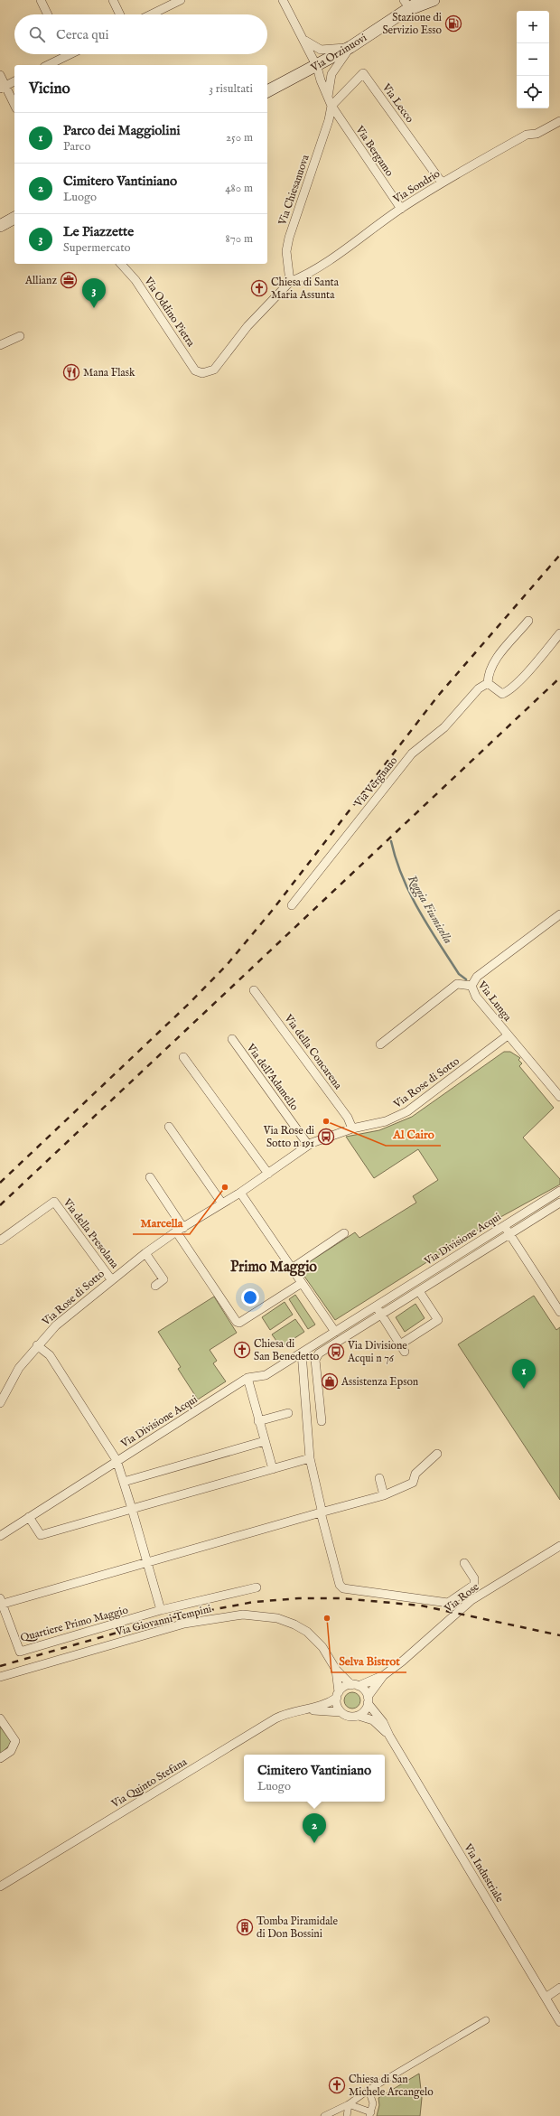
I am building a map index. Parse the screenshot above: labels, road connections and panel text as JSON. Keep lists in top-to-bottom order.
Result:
{
  "streets": {
    "main road": ["Via Orzinuovi"],
    "street": [
      "Via Lecco",
      "Via Bergamo",
      "Via Sondrio",
      "Via Chiesanuova",
      "Via Oddino Pietra",
      "Via Vergnano",
      "Via Lunga",
      "Via della Concarena",
      "Via dell'Adamello",
      "Via Rose di Sotto",
      "Via della Presolana",
      "Via Divisione Acqui",
      "Via Rose",
      "Via Giovanni Tempini",
      "Quartiere Primo Maggio",
      "Via Quinto Stefana",
      "Via Industriale"
    ]
  },
  "crossings": [
    ["Via Orzinuovi", "Via Chiesanuova"],
    ["Via Lecco", "Via Bergamo"],
    ["Via Lecco", "Via Sondrio"],
    ["Via Lecco", "Via Chiesanuova"],
    ["Via Bergamo", "Via Sondrio"],
    ["Via Bergamo", "Via Chiesanuova"],
    ["Via Sondrio", "Via Chiesanuova"],
    ["Via Sondrio", "Via Oddino Pietra"],
    ["Via Chiesanuova", "Via Oddino Pietra"],
    ["Via Lunga", "Via Rose di Sotto"],
    ["Via della Concarena", "Via Rose di Sotto"],
    ["Via dell'Adamello", "Via Rose di Sotto"],
    ["Via Rose di Sotto", "Via della Presolana"],
    ["Via Rose", "Via Giovanni Tempini"],
    ["Via Rose", "Via Quinto Stefana"],
    ["Via Rose", "Via Industriale"],
    ["Via Giovanni Tempini", "Via Quinto Stefana"],
    ["Via Giovanni Tempini", "Via Industriale"],
    ["Via Quinto Stefana", "Via Industriale"]
  ],
  "districts": ["Primo Maggio"],
  "water": ["Roggia Fiumicella"],
  "places": {
    "fuel station": ["Stazione di Servizio Esso"],
    "office": ["Allianz"],
    "church": ["Chiesa di Santa Maria Assunta", "Chiesa di San Benedetto", "Chiesa di San Michele Arcangelo"],
    "restaurant": ["Mana Flask"],
    "other": ["Al Cairo", "Marcella", "Selva Bistrot"],
    "bus stop": ["Via Rose di Sotto n 191", "Via Divisione Acqui n 76"],
    "shop": ["Assistenza Epson"],
    "building": ["Tomba Piramidale di Don Bossini"]
  },
  "page": {
    "map_buttons": ["+", "−"],
    "search": "Cerca qui",
    "heading": ["Vicino", "3 risultati"],
    "list": [
      {
        "mark": "1",
        "name": "Parco dei Maggiolini",
        "note": "Parco",
        "value": "250 m"
      },
      {
        "mark": "2",
        "name": "Cimitero Vantiniano",
        "note": "Luogo",
        "value": "480 m"
      },
      {
        "mark": "3",
        "name": "Le Piazzette",
        "note": "Supermercato",
        "value": "870 m"
      }
    ],
    "pins": ["3", "1", "2"],
    "popup": ["Cimitero Vantiniano", "Luogo"]
  }
}
